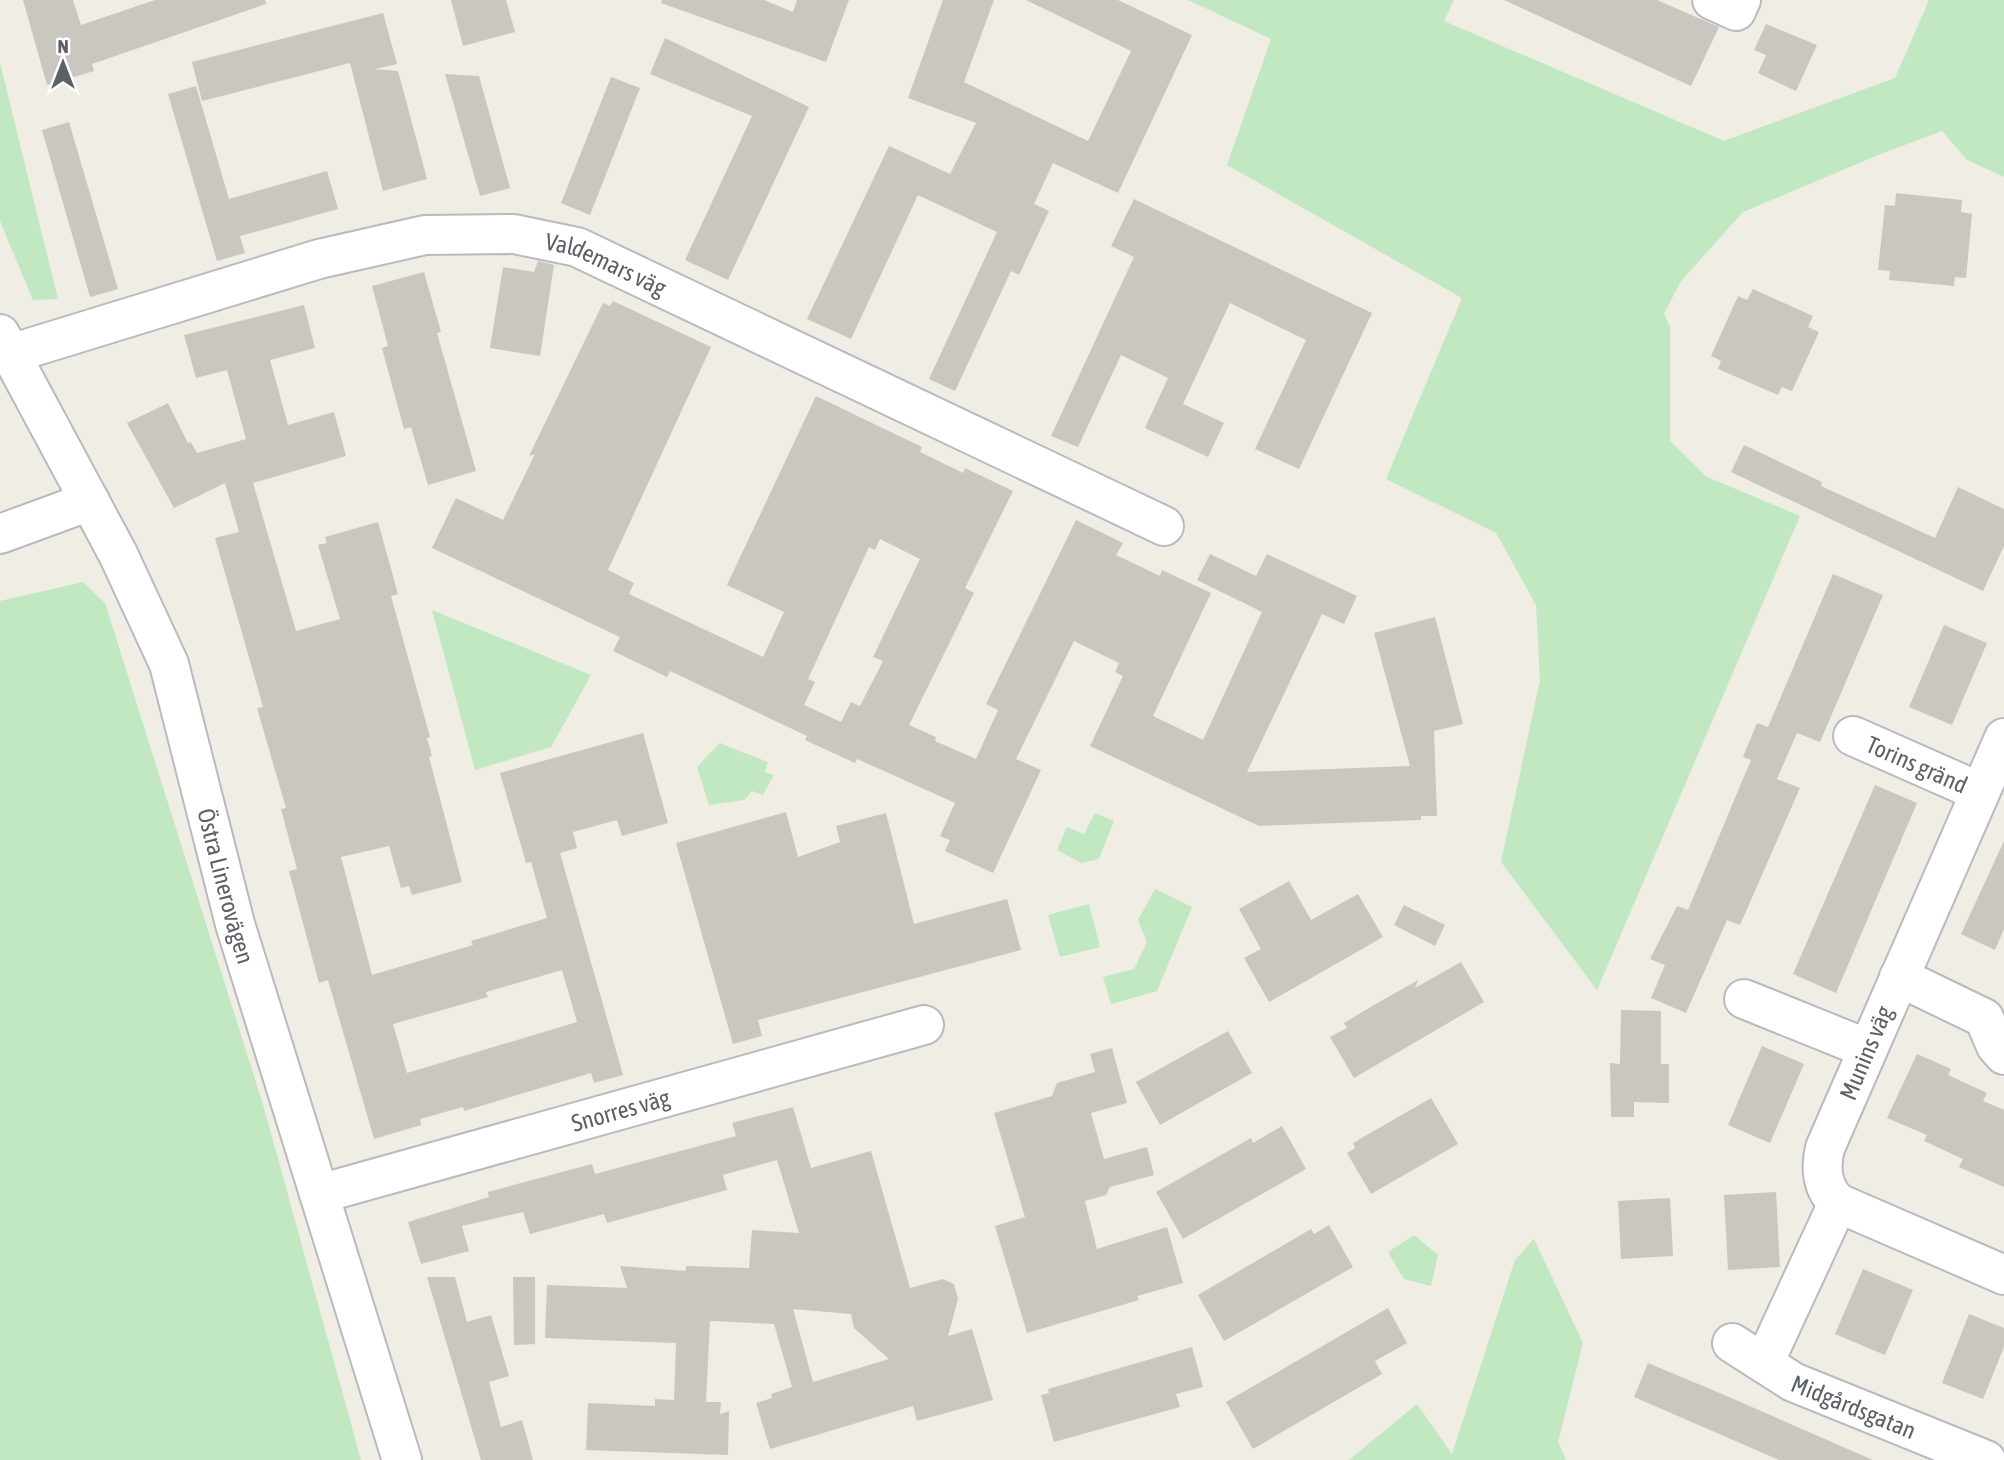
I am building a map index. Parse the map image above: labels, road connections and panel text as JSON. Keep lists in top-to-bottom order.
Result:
{
  "streets": {
    "street": [
      "Valdemars väg",
      "Torins gränd",
      "Östra Linerovägen",
      "Munins väg",
      "Snorres väg",
      "Midgårdsgatan"
    ]
  },
  "crossings": [
    ["Valdemars väg", "Östra Linerovägen"],
    ["Torins gränd", "Munins väg"],
    ["Östra Linerovägen", "Snorres väg"],
    ["Munins väg", "Midgårdsgatan"]
  ],
  "north": "top"
}
